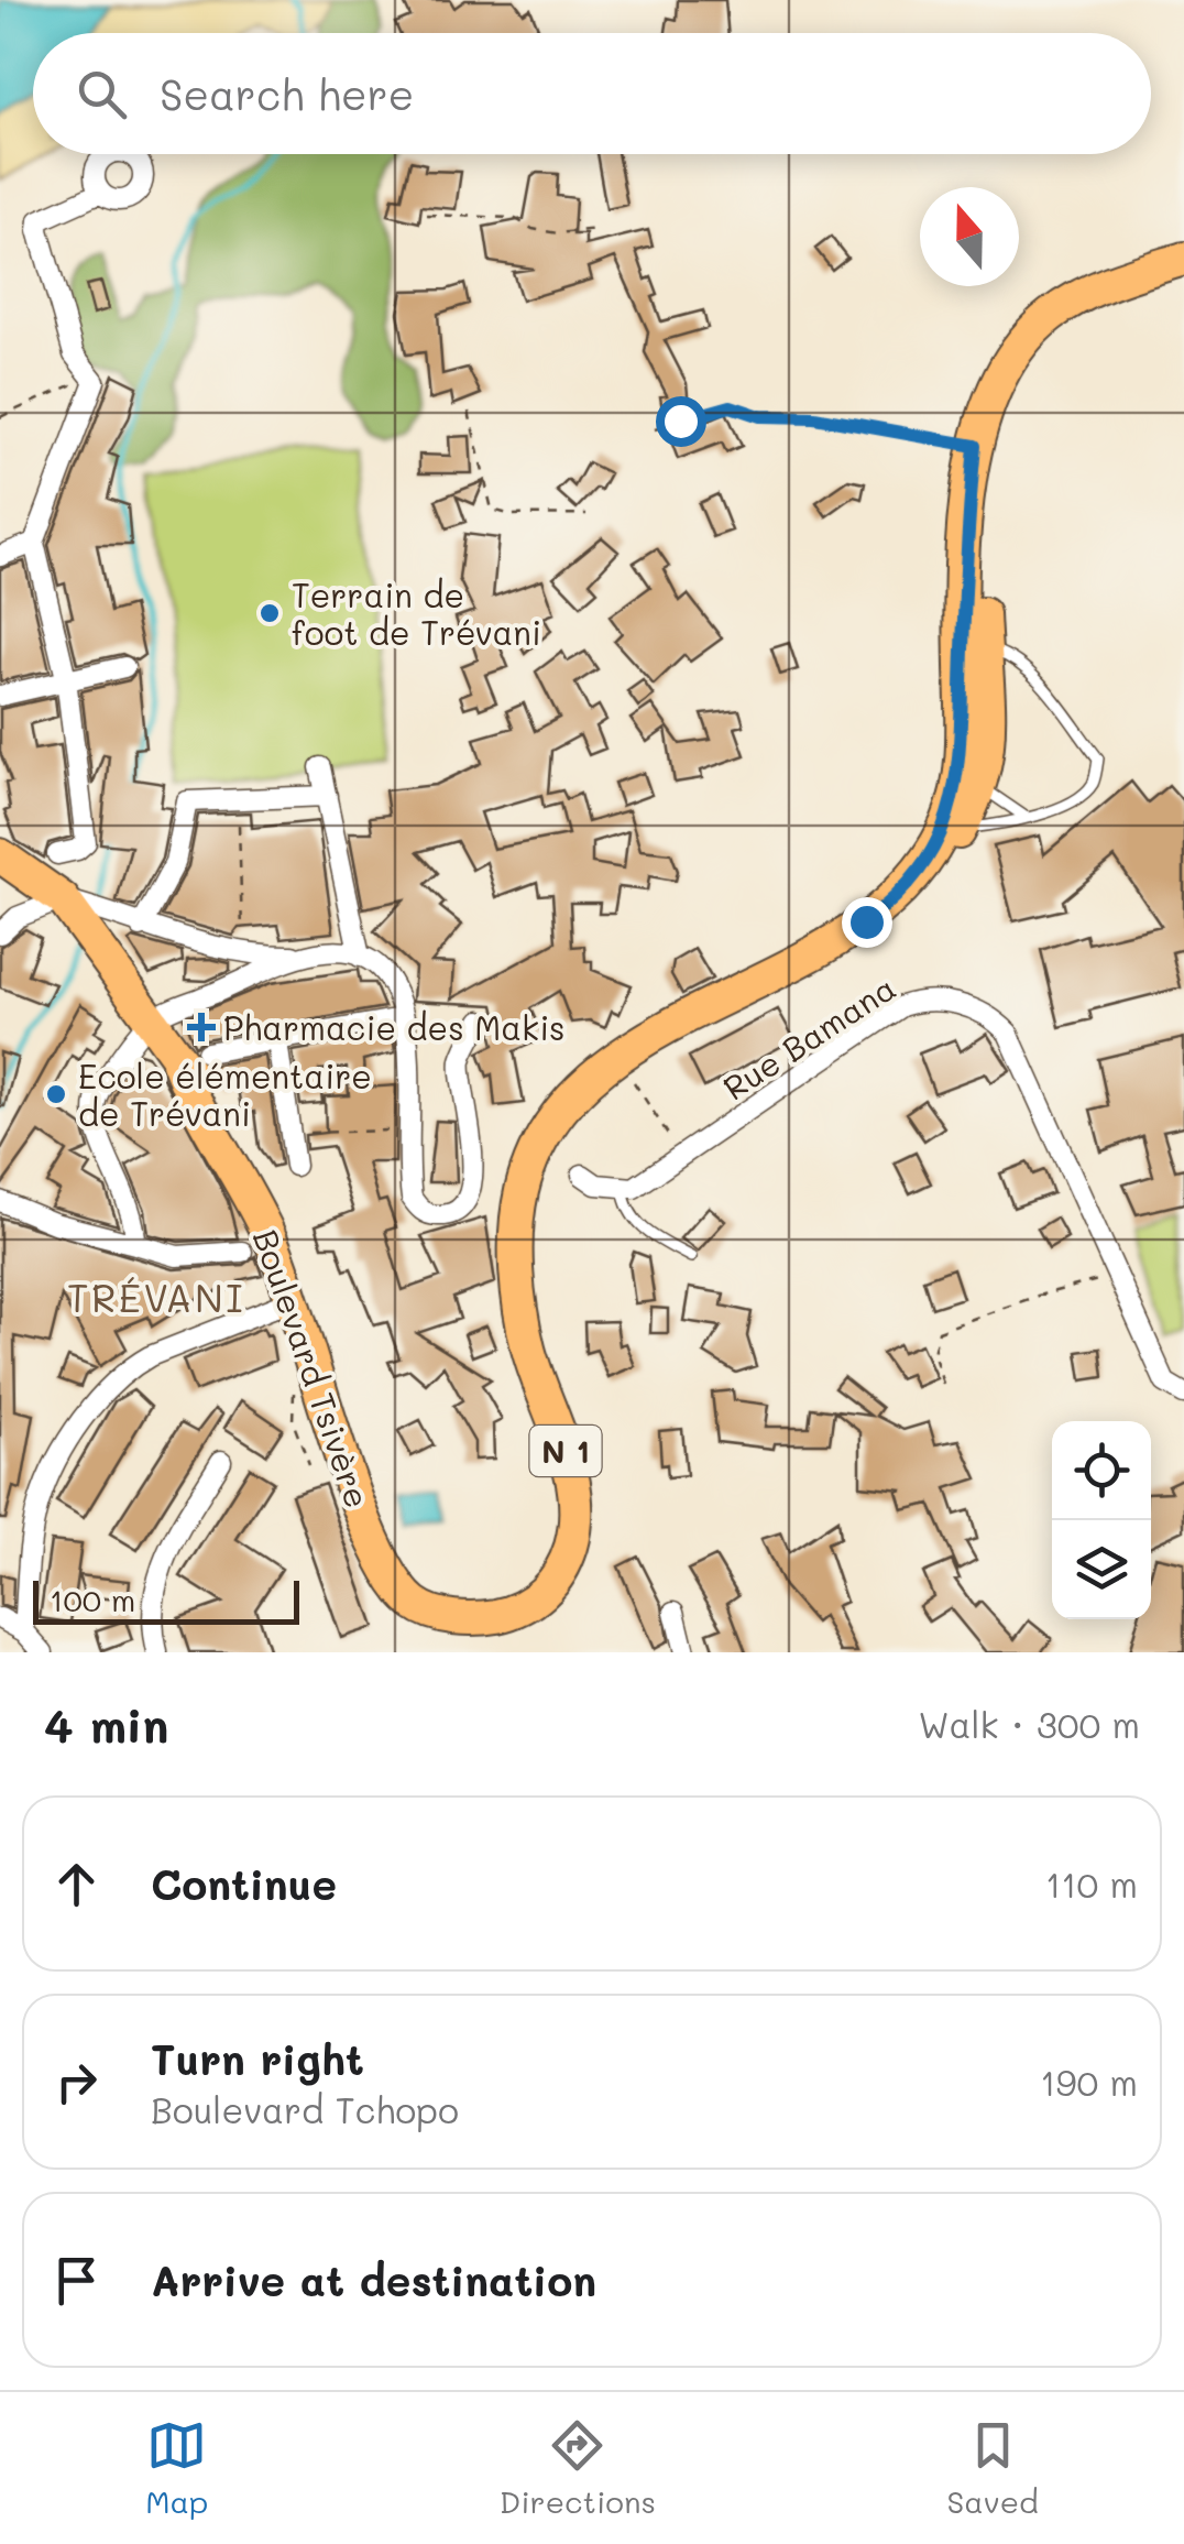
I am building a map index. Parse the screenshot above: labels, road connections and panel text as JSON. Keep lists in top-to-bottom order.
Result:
{
  "streets": {
    "main road": ["Boulevard Tsivère", "N 1"],
    "street": ["Rue Bamana"]
  },
  "crossings": [
    ["Boulevard Tsivère", "N 1"]
  ],
  "districts": ["TRÉVANI"],
  "places": {
    "other": ["Terrain de foot de Trévani", "Ecole élémentaire de Trévani"],
    "health": ["Pharmacie des Makis"]
  },
  "scale_bar": "100 m",
  "north": "top",
  "page": {
    "search": "Search here",
    "scale": "100 m",
    "heading": ["4 min", "Walk · 300 m"],
    "list": [
      ["Continue", "110 m"],
      ["Turn right", "Boulevard Tchopo", "190 m"],
      "Arrive at destination"
    ],
    "nav": ["Map", "Directions", "Saved"]
  }
}
